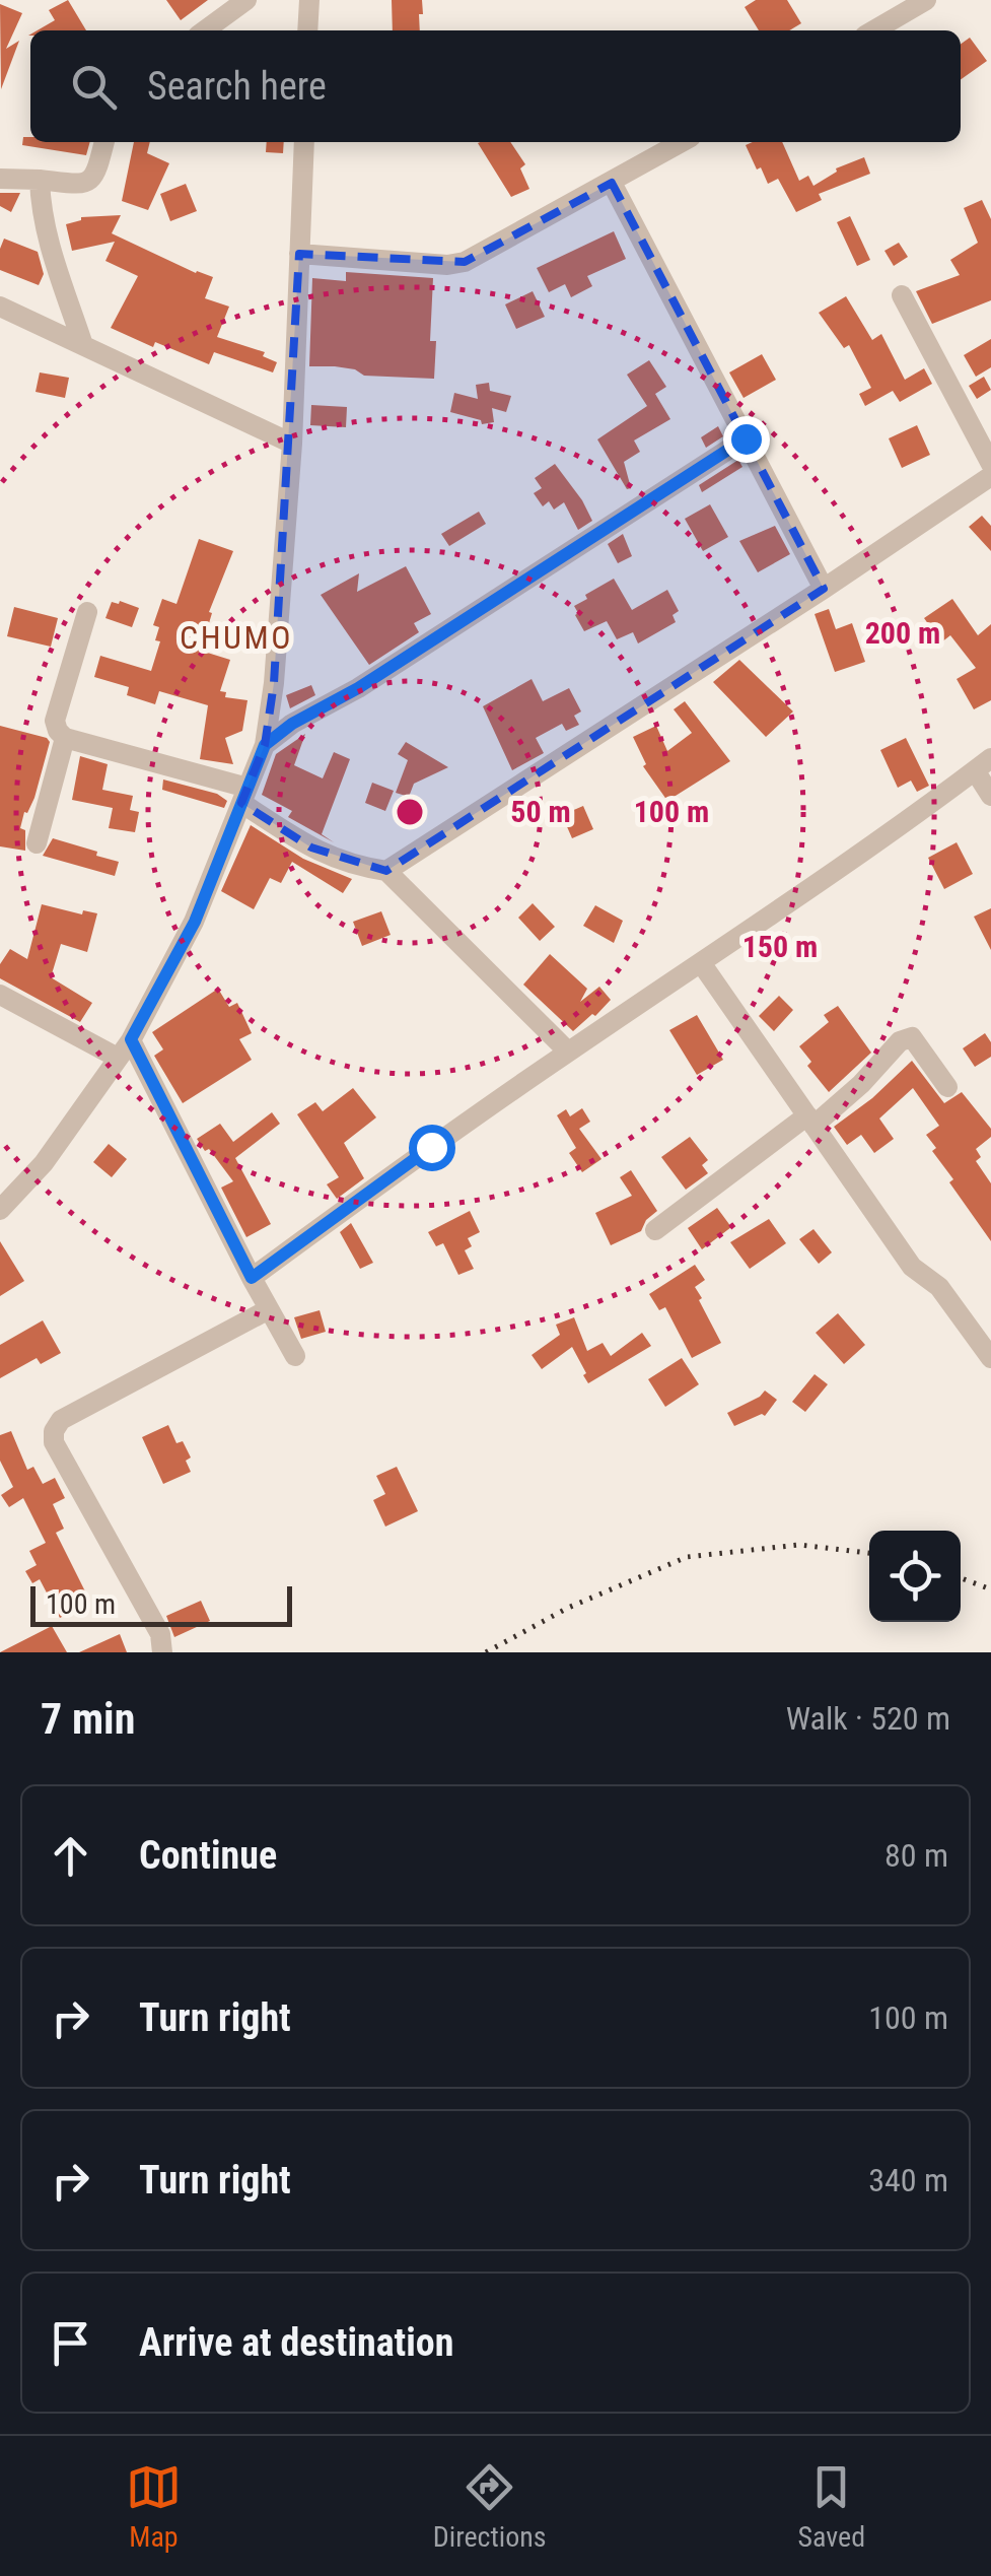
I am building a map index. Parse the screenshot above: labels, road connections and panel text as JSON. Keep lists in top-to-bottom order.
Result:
{
  "districts": ["CHUMO"],
  "scale_bar": "100 m",
  "page": {
    "search": "Search here",
    "scale": "100 m",
    "heading": ["7 min", "Walk · 520 m"],
    "list": [
      ["Continue", "80 m"],
      ["Turn right", "100 m"],
      ["Turn right", "340 m"],
      "Arrive at destination"
    ],
    "nav": ["Map", "Directions", "Saved"]
  },
  "rings": [
    "200 m",
    "50 m",
    "100 m",
    "150 m"
  ]
}
